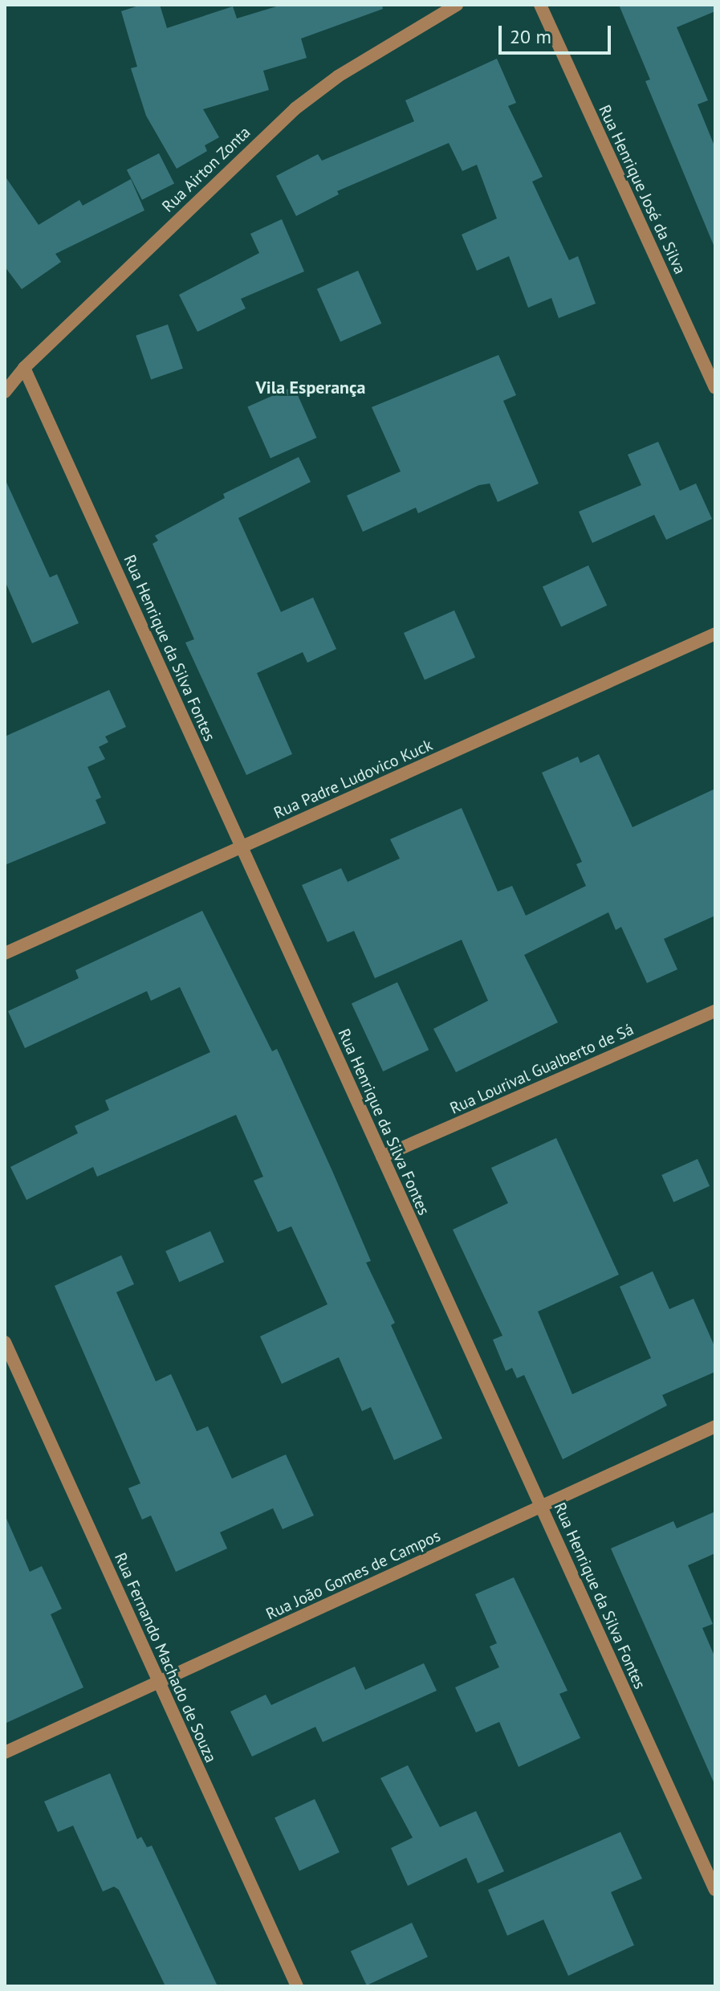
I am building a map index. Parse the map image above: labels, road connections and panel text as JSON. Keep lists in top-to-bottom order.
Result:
{
  "streets": {
    "street": [
      "Rua Airton Zonta",
      "Rua Henrique José da Silva",
      "Rua Henrique da Silva Fontes",
      "Rua Padre Ludovico Kuck",
      "Rua Lourival Gualberto de Sá",
      "Rua João Gomes de Campos",
      "Rua Fernando Machado de Souza"
    ]
  },
  "crossings": [
    ["Rua Airton Zonta", "Rua Henrique da Silva Fontes"],
    ["Rua Henrique da Silva Fontes", "Rua Padre Ludovico Kuck"],
    ["Rua Henrique da Silva Fontes", "Rua Lourival Gualberto de Sá"],
    ["Rua Henrique da Silva Fontes", "Rua João Gomes de Campos"],
    ["Rua João Gomes de Campos", "Rua Fernando Machado de Souza"]
  ],
  "districts": ["Vila Esperança"],
  "scale_bar": "20 m"
}
